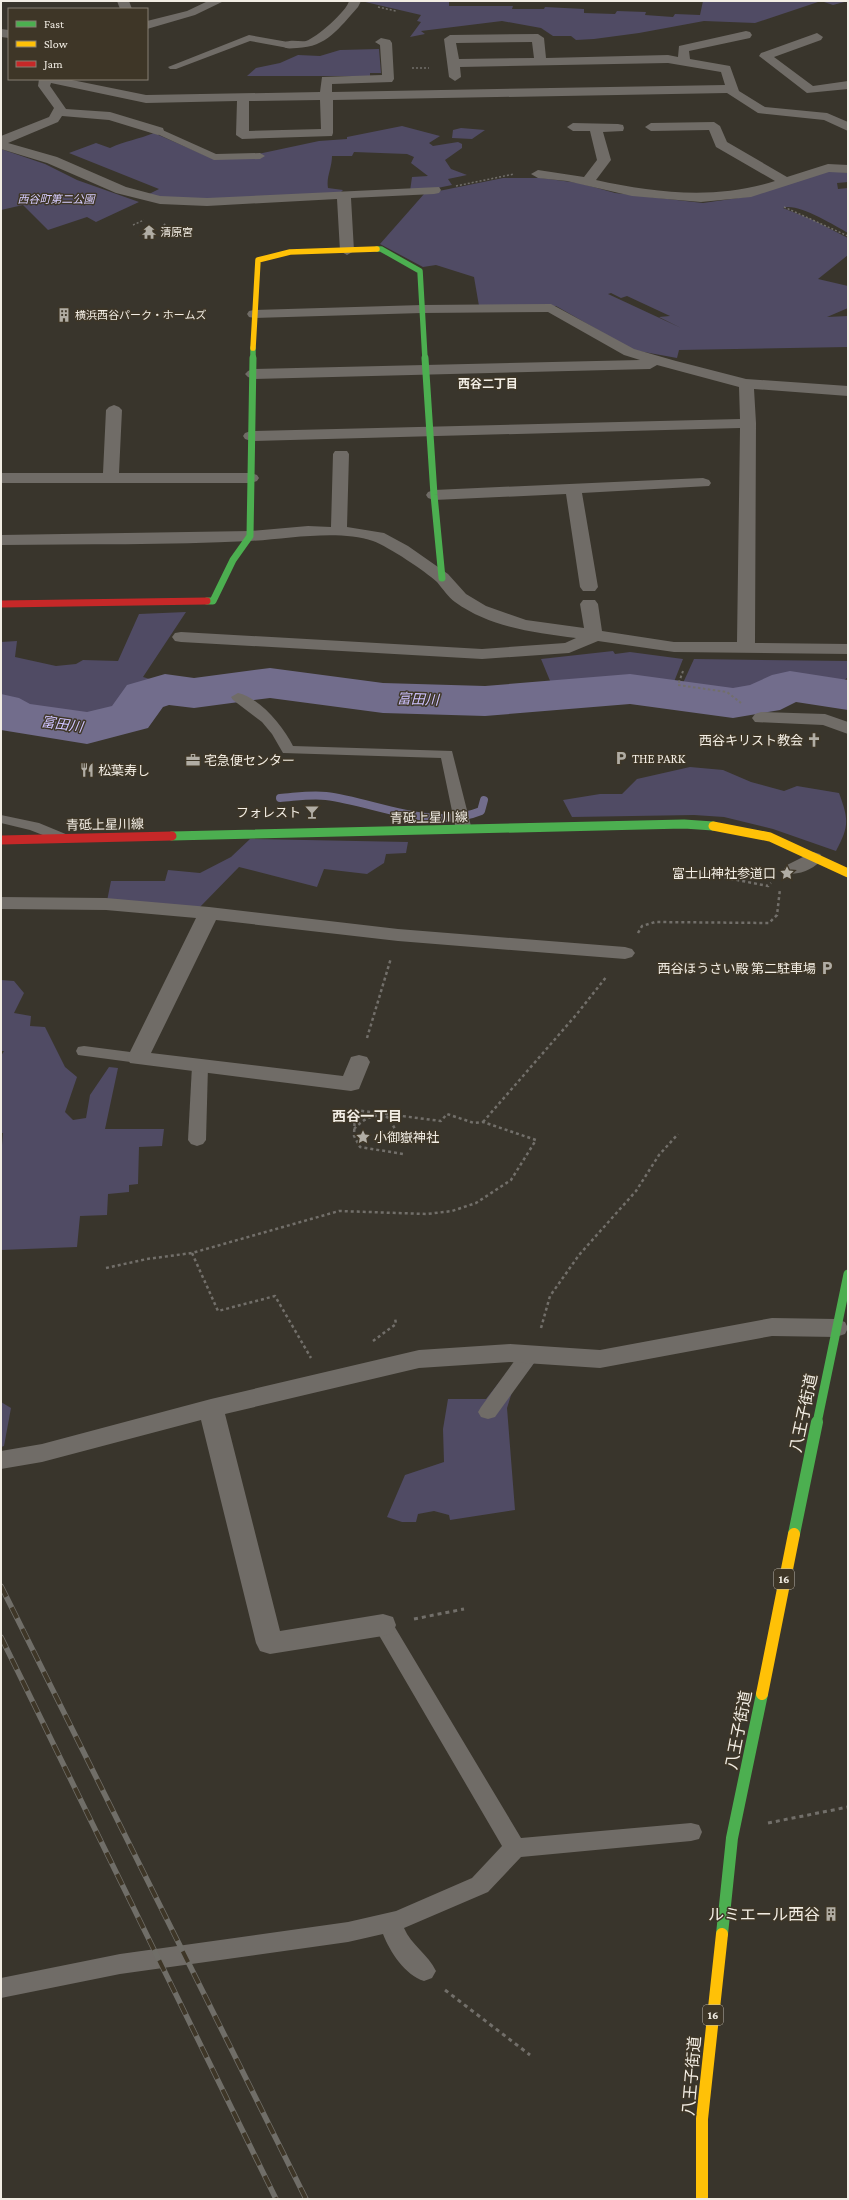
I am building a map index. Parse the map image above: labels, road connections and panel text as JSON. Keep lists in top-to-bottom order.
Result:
{
  "streets": {
    "main road": ["青砥上星川線", "八王子街道", "16"]
  },
  "districts": ["西谷二丁目", "西谷一丁目"],
  "water": ["富田川"],
  "parks": ["西谷町第二公園"],
  "places": {
    "temple": ["清原宮"],
    "building": ["横浜西谷パーク・ホームズ", "ルミエール西谷"],
    "church": ["西谷キリスト教会"],
    "parking": ["THE PARK", "西谷ほうさい殿 第二駐車場"],
    "office": ["宅急便センター"],
    "restaurant": ["松葉寿し"],
    "bar": ["フォレスト"],
    "place": ["富士山神社参道口", "小御嶽神社"]
  },
  "legend": ["Fast", "Slow", "Jam"]
}
